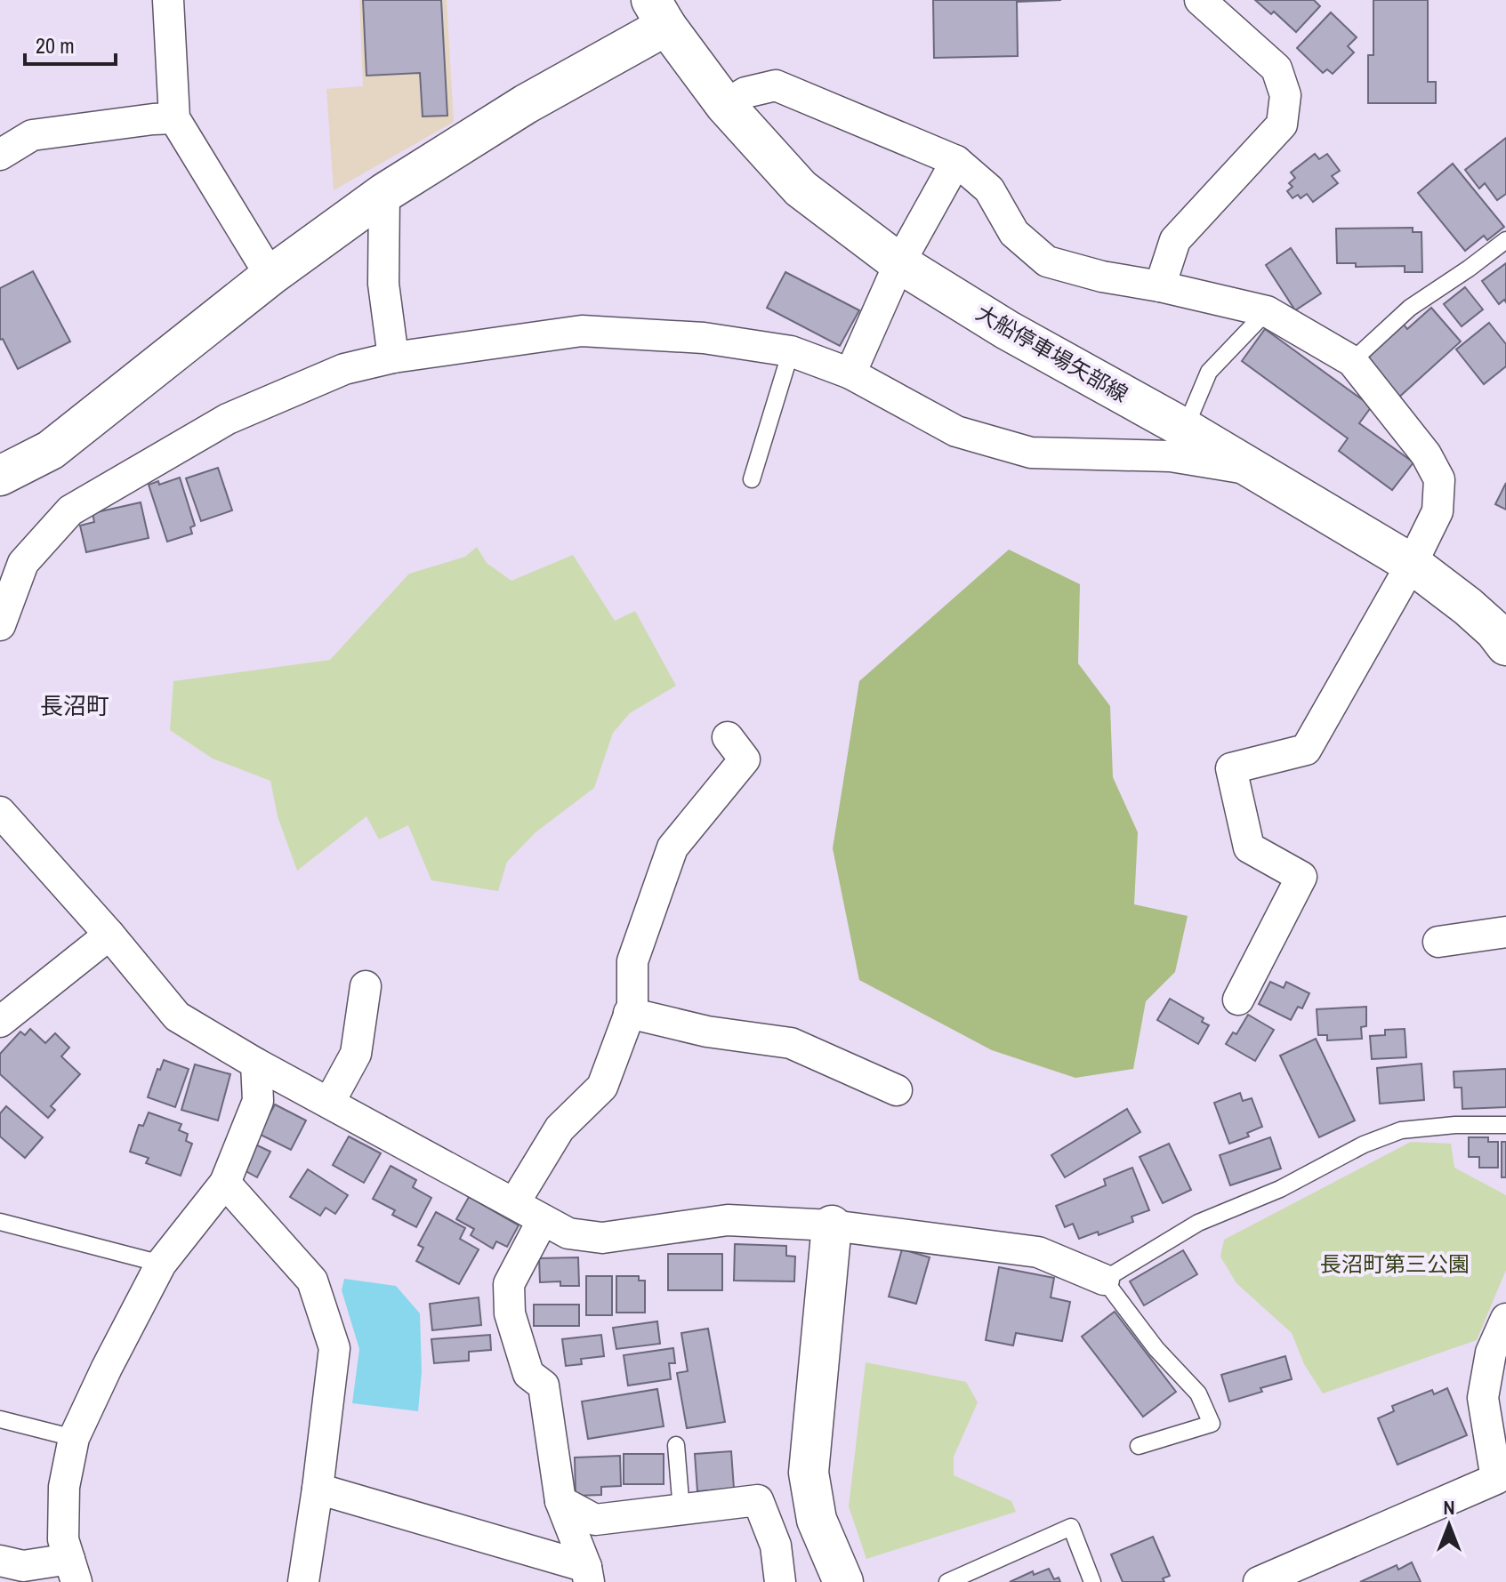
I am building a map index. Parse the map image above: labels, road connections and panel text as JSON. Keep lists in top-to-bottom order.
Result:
{
  "streets": {
    "street": ["大船停車場矢部線"]
  },
  "districts": ["長沼町"],
  "parks": ["長沼町第三公園"],
  "scale_bar": "20 m",
  "north": "top"
}
